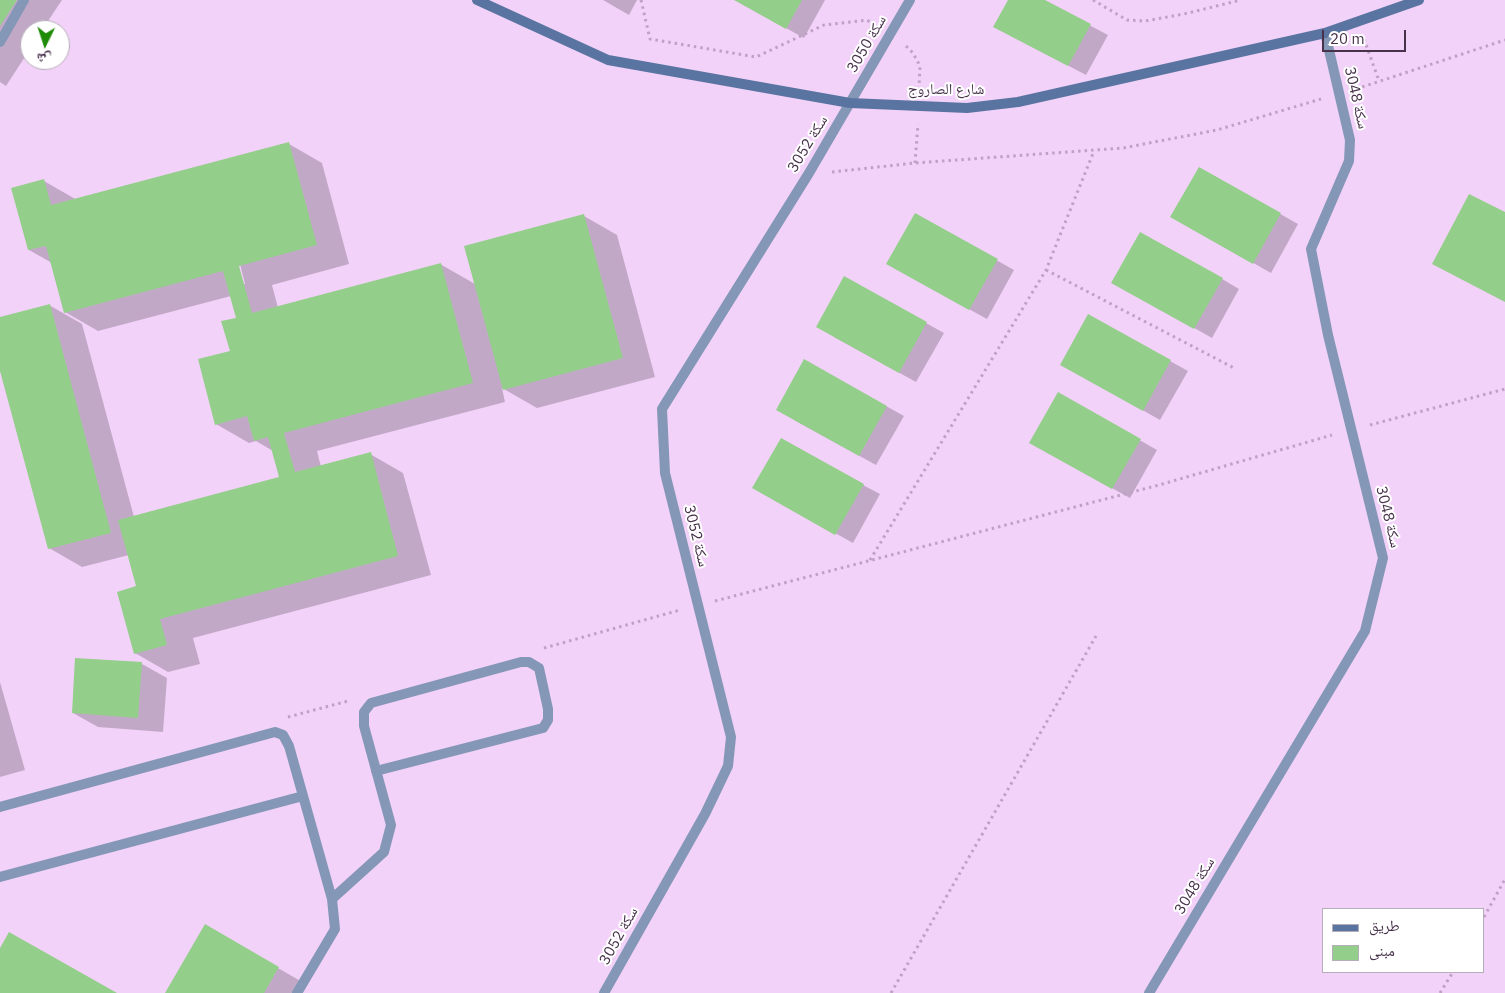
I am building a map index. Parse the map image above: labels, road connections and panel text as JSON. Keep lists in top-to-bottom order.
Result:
{
  "streets": {
    "main road": ["شارع الصاروج"],
    "street": ["سكة 3050", "سكة 3048", "سكة 3052"]
  },
  "crossings": [
    ["سكة 3050", "شارع الصاروج"],
    ["سكة 3050", "سكة 3052"],
    ["شارع الصاروج", "سكة 3048"],
    ["شارع الصاروج", "سكة 3052"]
  ],
  "legend": ["طريق", "مبنى"],
  "scale_bar": "20 m",
  "north": "bottom"
}
